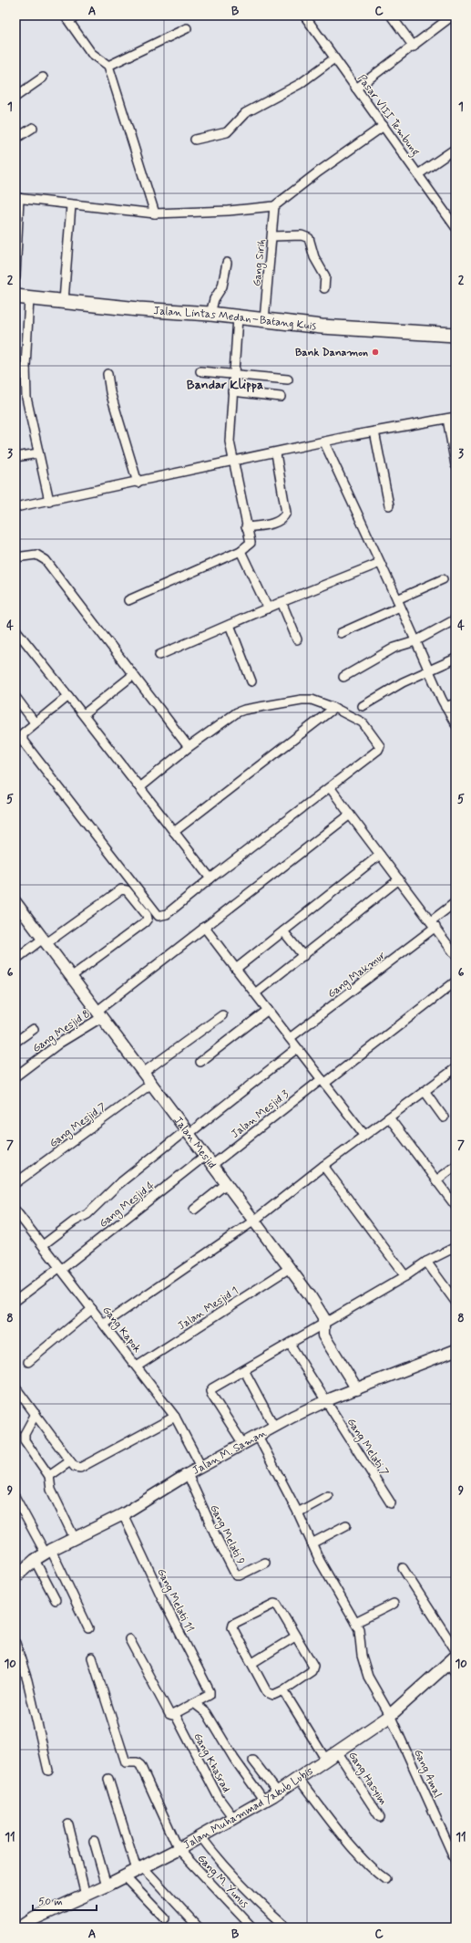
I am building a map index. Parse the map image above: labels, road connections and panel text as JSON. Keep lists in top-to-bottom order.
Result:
{
  "streets": {
    "highway": ["Jalan Lintas Medan–Batang Kuis"],
    "main road": ["Jalan Muhammad Yakub Lubis"],
    "street": [
      "Pasar VIII Tembung",
      "Gang Sirih",
      "Gang Makmur",
      "Gang Mesjid 8",
      "Jalan Mesjid 3",
      "Gang Mesjid 7",
      "Jalan Mesjid",
      "Gang Mesjid 4",
      "Jalan Mesjid 1",
      "Gang Kapok",
      "Gang Melati 7",
      "Jalan M. Saman",
      "Gang Melati 9",
      "Gang Melati 11",
      "Gang Khasrad",
      "Gang Amal",
      "Gang Hasyim",
      "Gang M. Yunus"
    ]
  },
  "crossings": [
    ["Gang Sirih", "Jalan Lintas Medan–Batang Kuis"],
    ["Gang Mesjid 8", "Jalan Mesjid"],
    ["Jalan Mesjid 3", "Jalan Mesjid"],
    ["Gang Mesjid 7", "Jalan Mesjid"],
    ["Jalan Mesjid", "Gang Mesjid 4"],
    ["Jalan Mesjid", "Jalan Mesjid 1"],
    ["Jalan Mesjid", "Jalan M. Saman"],
    ["Gang Mesjid 4", "Gang Kapok"],
    ["Jalan Mesjid 1", "Gang Kapok"],
    ["Gang Kapok", "Jalan M. Saman"],
    ["Gang Melati 7", "Jalan M. Saman"],
    ["Jalan M. Saman", "Gang Melati 9"],
    ["Jalan M. Saman", "Gang Melati 11"],
    ["Jalan M. Saman", "Gang Amal"],
    ["Gang Khasrad", "Jalan Muhammad Yakub Lubis"],
    ["Gang Amal", "Jalan Muhammad Yakub Lubis"],
    ["Gang Hasyim", "Jalan Muhammad Yakub Lubis"],
    ["Jalan Muhammad Yakub Lubis", "Gang M. Yunus"]
  ],
  "districts": ["Bandar Klippa"],
  "places": ["Bank Danamon"],
  "scale_bar": "50 m",
  "grid": {
    "columns": ["A", "B", "C"],
    "rows": [
      "1",
      "2",
      "3",
      "4",
      "5",
      "6",
      "7",
      "8",
      "9",
      "10",
      "11"
    ]
  }
}
